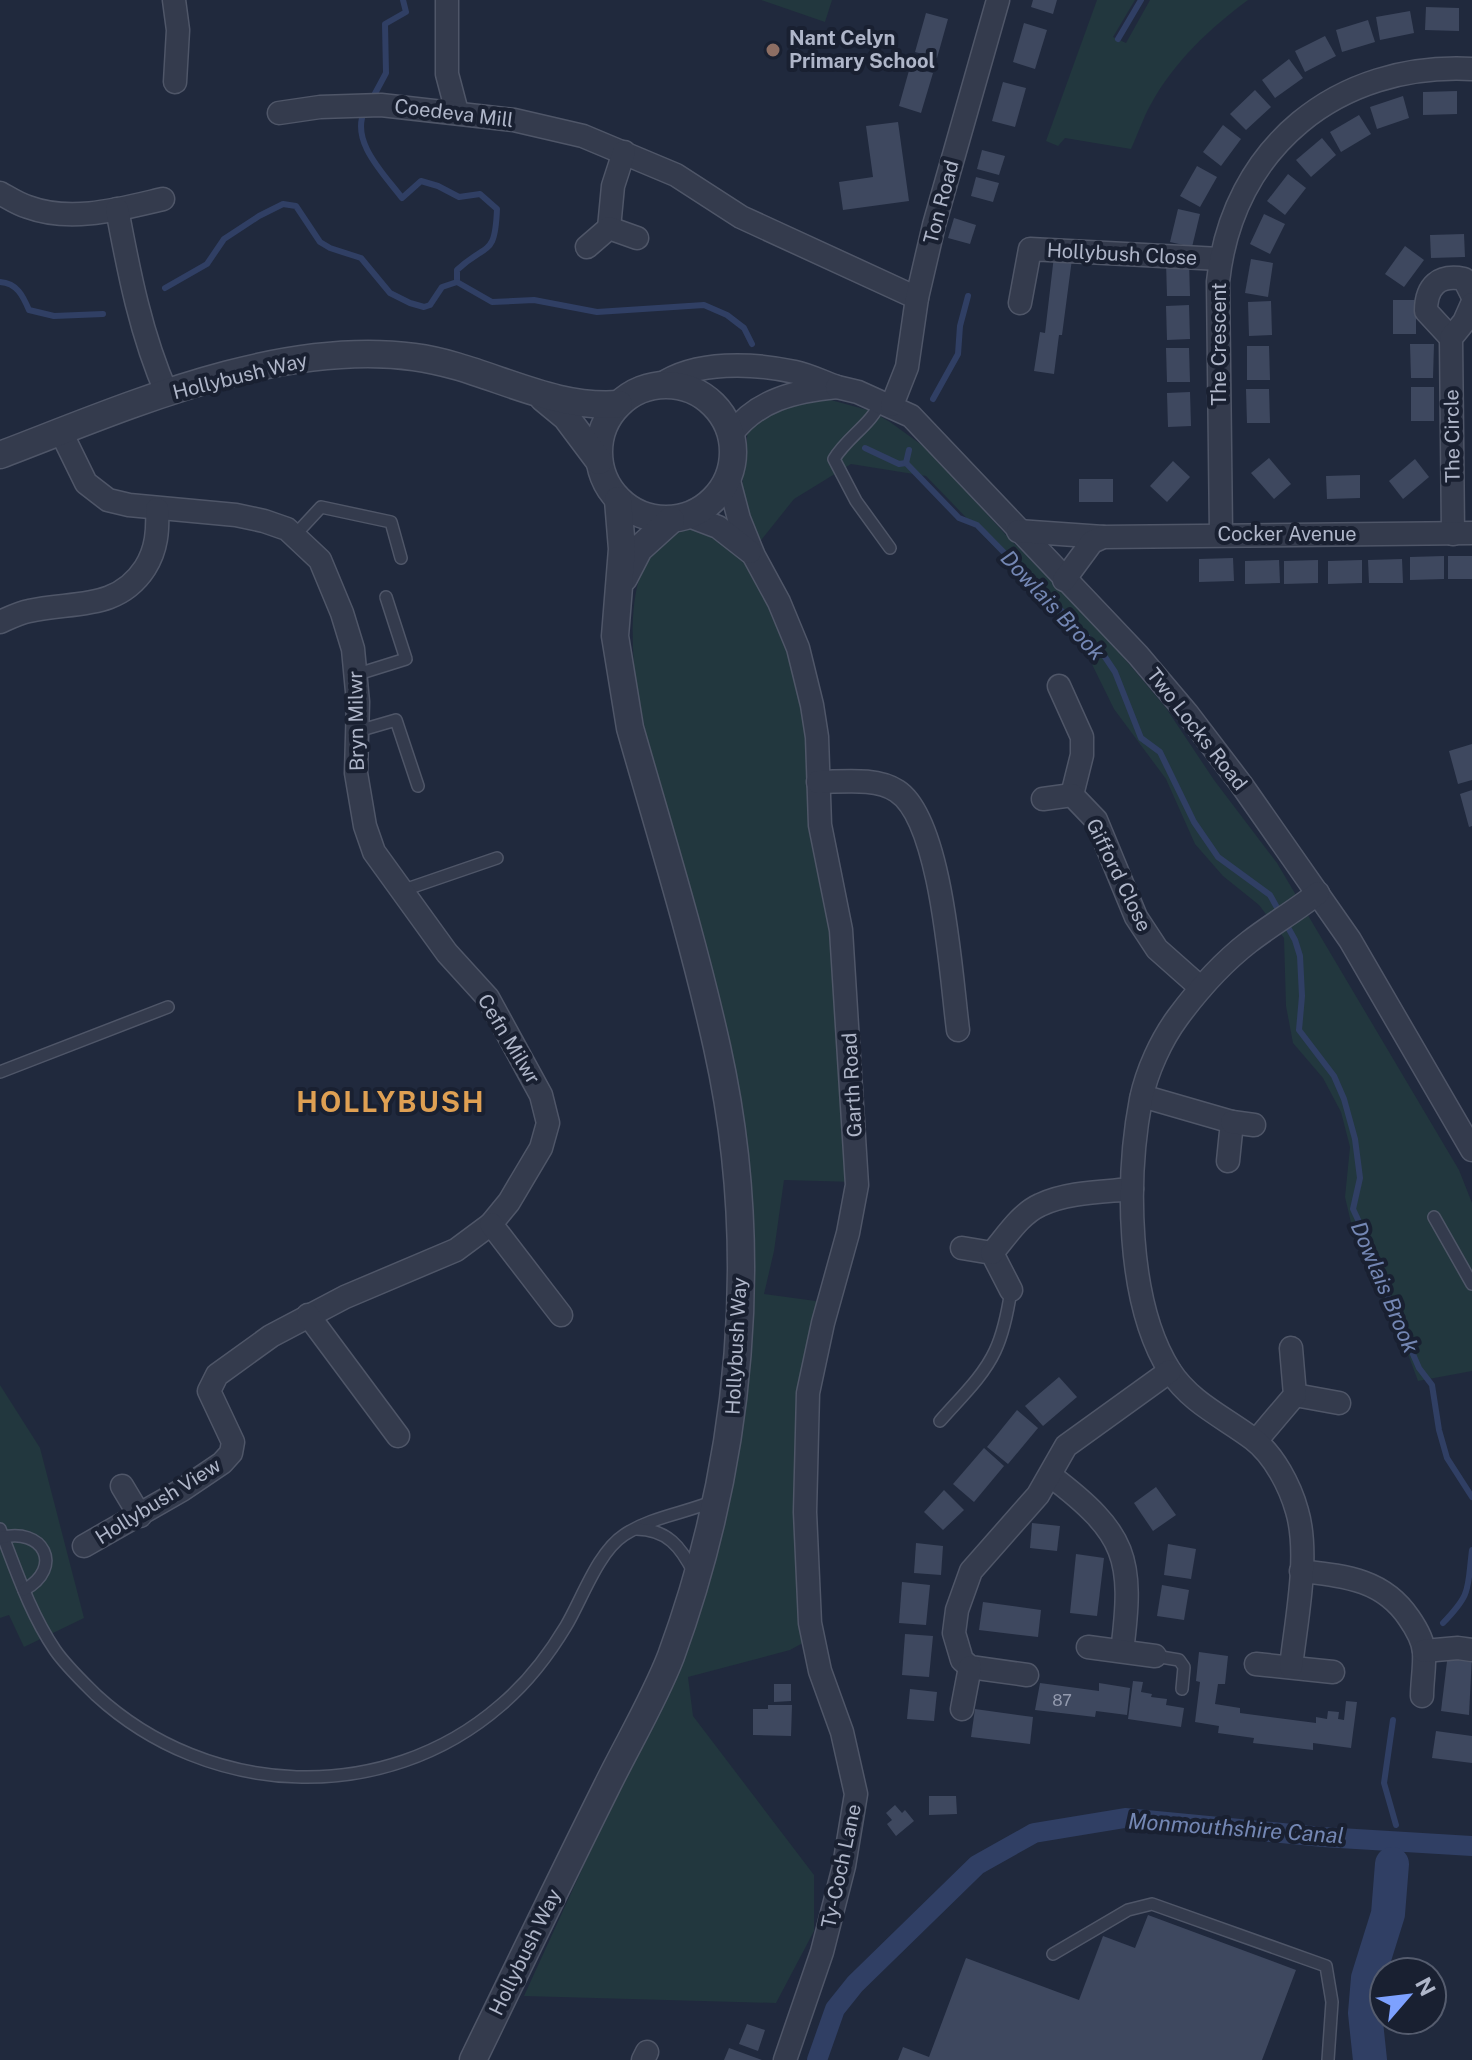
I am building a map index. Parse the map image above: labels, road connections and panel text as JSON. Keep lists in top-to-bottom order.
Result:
{
  "streets": {
    "street": [
      "Coedeva Mill",
      "Ton Road",
      "Hollybush Close",
      "The Crescent",
      "Hollybush Way",
      "The Circle",
      "Cocker Avenue",
      "Bryn Milwr",
      "Two Locks Road",
      "Gifford Close",
      "Cefn Milwr",
      "Garth Road",
      "Hollybush View",
      "Ty-Coch Lane"
    ]
  },
  "crossings": [
    ["Coedeva Mill", "Ton Road"],
    ["Ton Road", "Two Locks Road"],
    ["Hollybush Close", "The Crescent"],
    ["The Crescent", "Cocker Avenue"],
    ["Hollybush Way", "Bryn Milwr"],
    ["Hollybush Way", "Two Locks Road"],
    ["Hollybush Way", "Garth Road"],
    ["The Circle", "Cocker Avenue"],
    ["Cocker Avenue", "Two Locks Road"],
    ["Bryn Milwr", "Cefn Milwr"],
    ["Two Locks Road", "Garth Road"],
    ["Cefn Milwr", "Hollybush View"],
    ["Garth Road", "Ty-Coch Lane"]
  ],
  "districts": ["HOLLYBUSH"],
  "water": ["Dowlais Brook", "Monmouthshire Canal"],
  "places": ["Nant Celyn Primary School"],
  "house_numbers": ["87"],
  "north": "top right"
}
